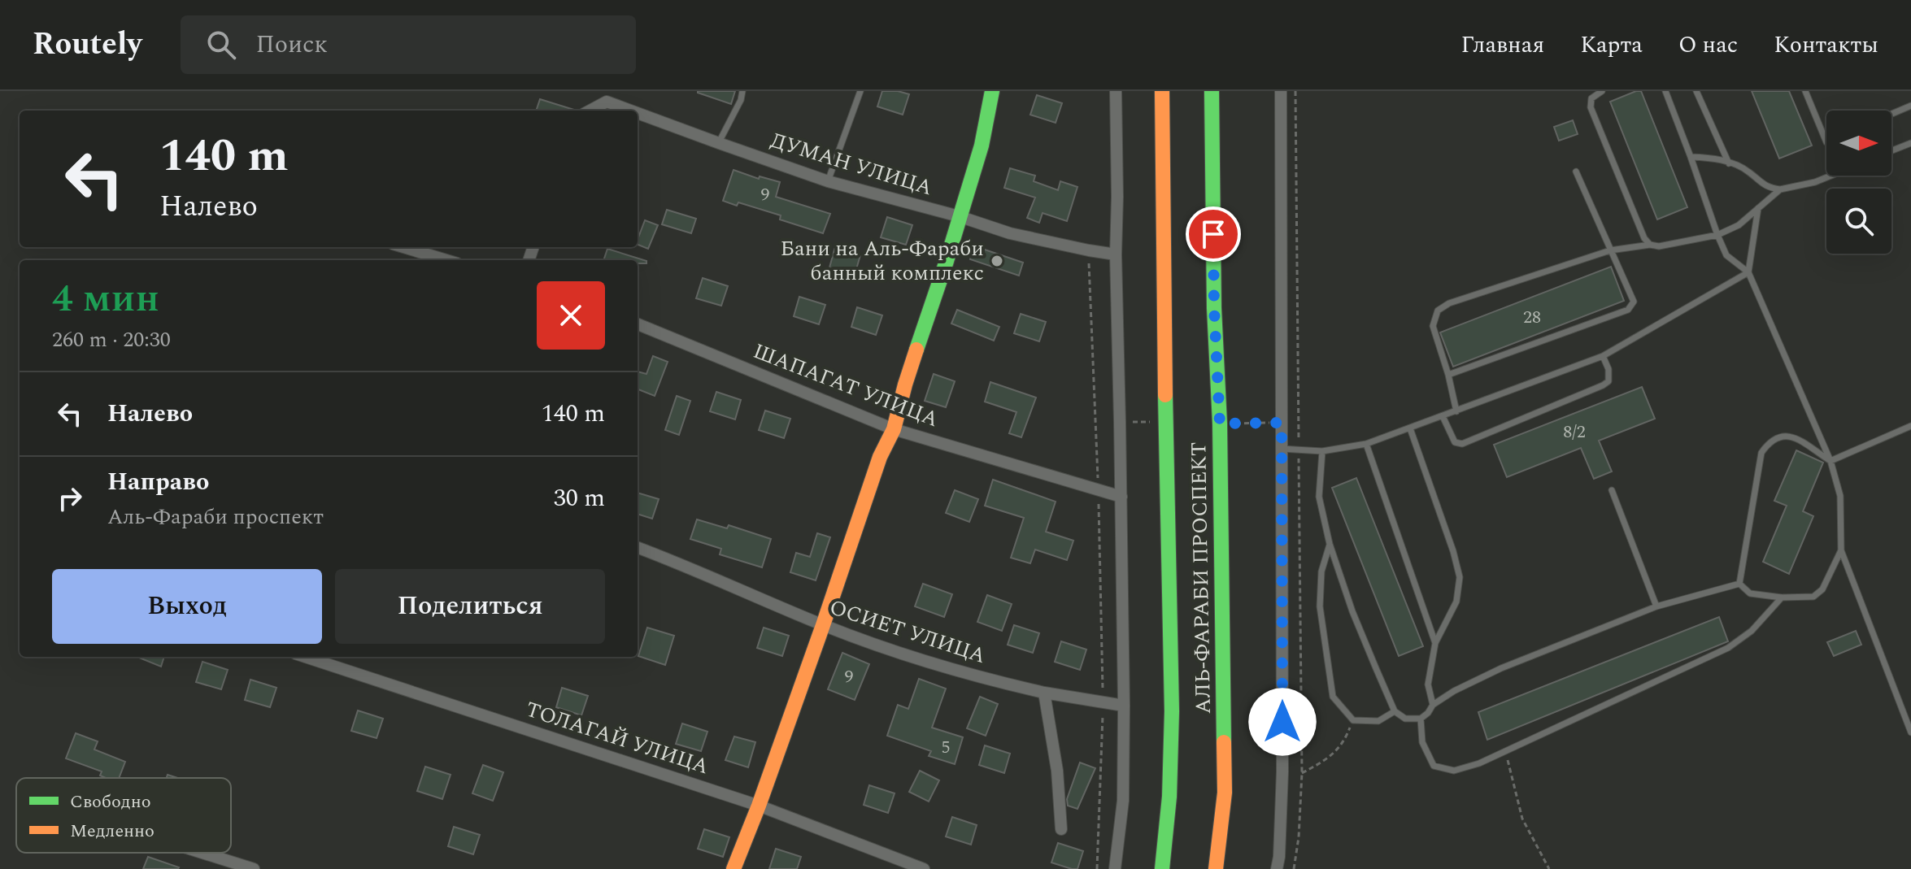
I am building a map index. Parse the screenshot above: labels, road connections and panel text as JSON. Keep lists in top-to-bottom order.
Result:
{
  "streets": {
    "street": [
      "ДУМАН УЛИЦА",
      "ШАПАГАТ УЛИЦА",
      "АЛЬ-ФАРАБИ ПРОСПЕКТ",
      "ОСИЕТ УЛИЦА",
      "ТОЛАГАЙ УЛИЦА"
    ]
  },
  "places": ["Бани на Аль-Фараби банный комплекс"],
  "house_numbers": [
    "9",
    "28",
    "8/2",
    "9",
    "5"
  ],
  "legend": ["Свободно", "Медленно"],
  "north": "right",
  "page": {
    "header": "Routely",
    "search": "Поиск",
    "nav": [
      "Главная",
      "Карта",
      "О нас",
      "Контакты"
    ],
    "turn": ["140 m", "Налево"],
    "heading": ["4 мин", "260 m · 20:30"],
    "list": [
      {
        "name": "Налево",
        "value": "140 m"
      },
      {
        "name": "Направо",
        "note": "Аль-Фараби проспект",
        "value": "30 m"
      }
    ],
    "buttons": ["Выход", "Поделиться"]
  }
}
